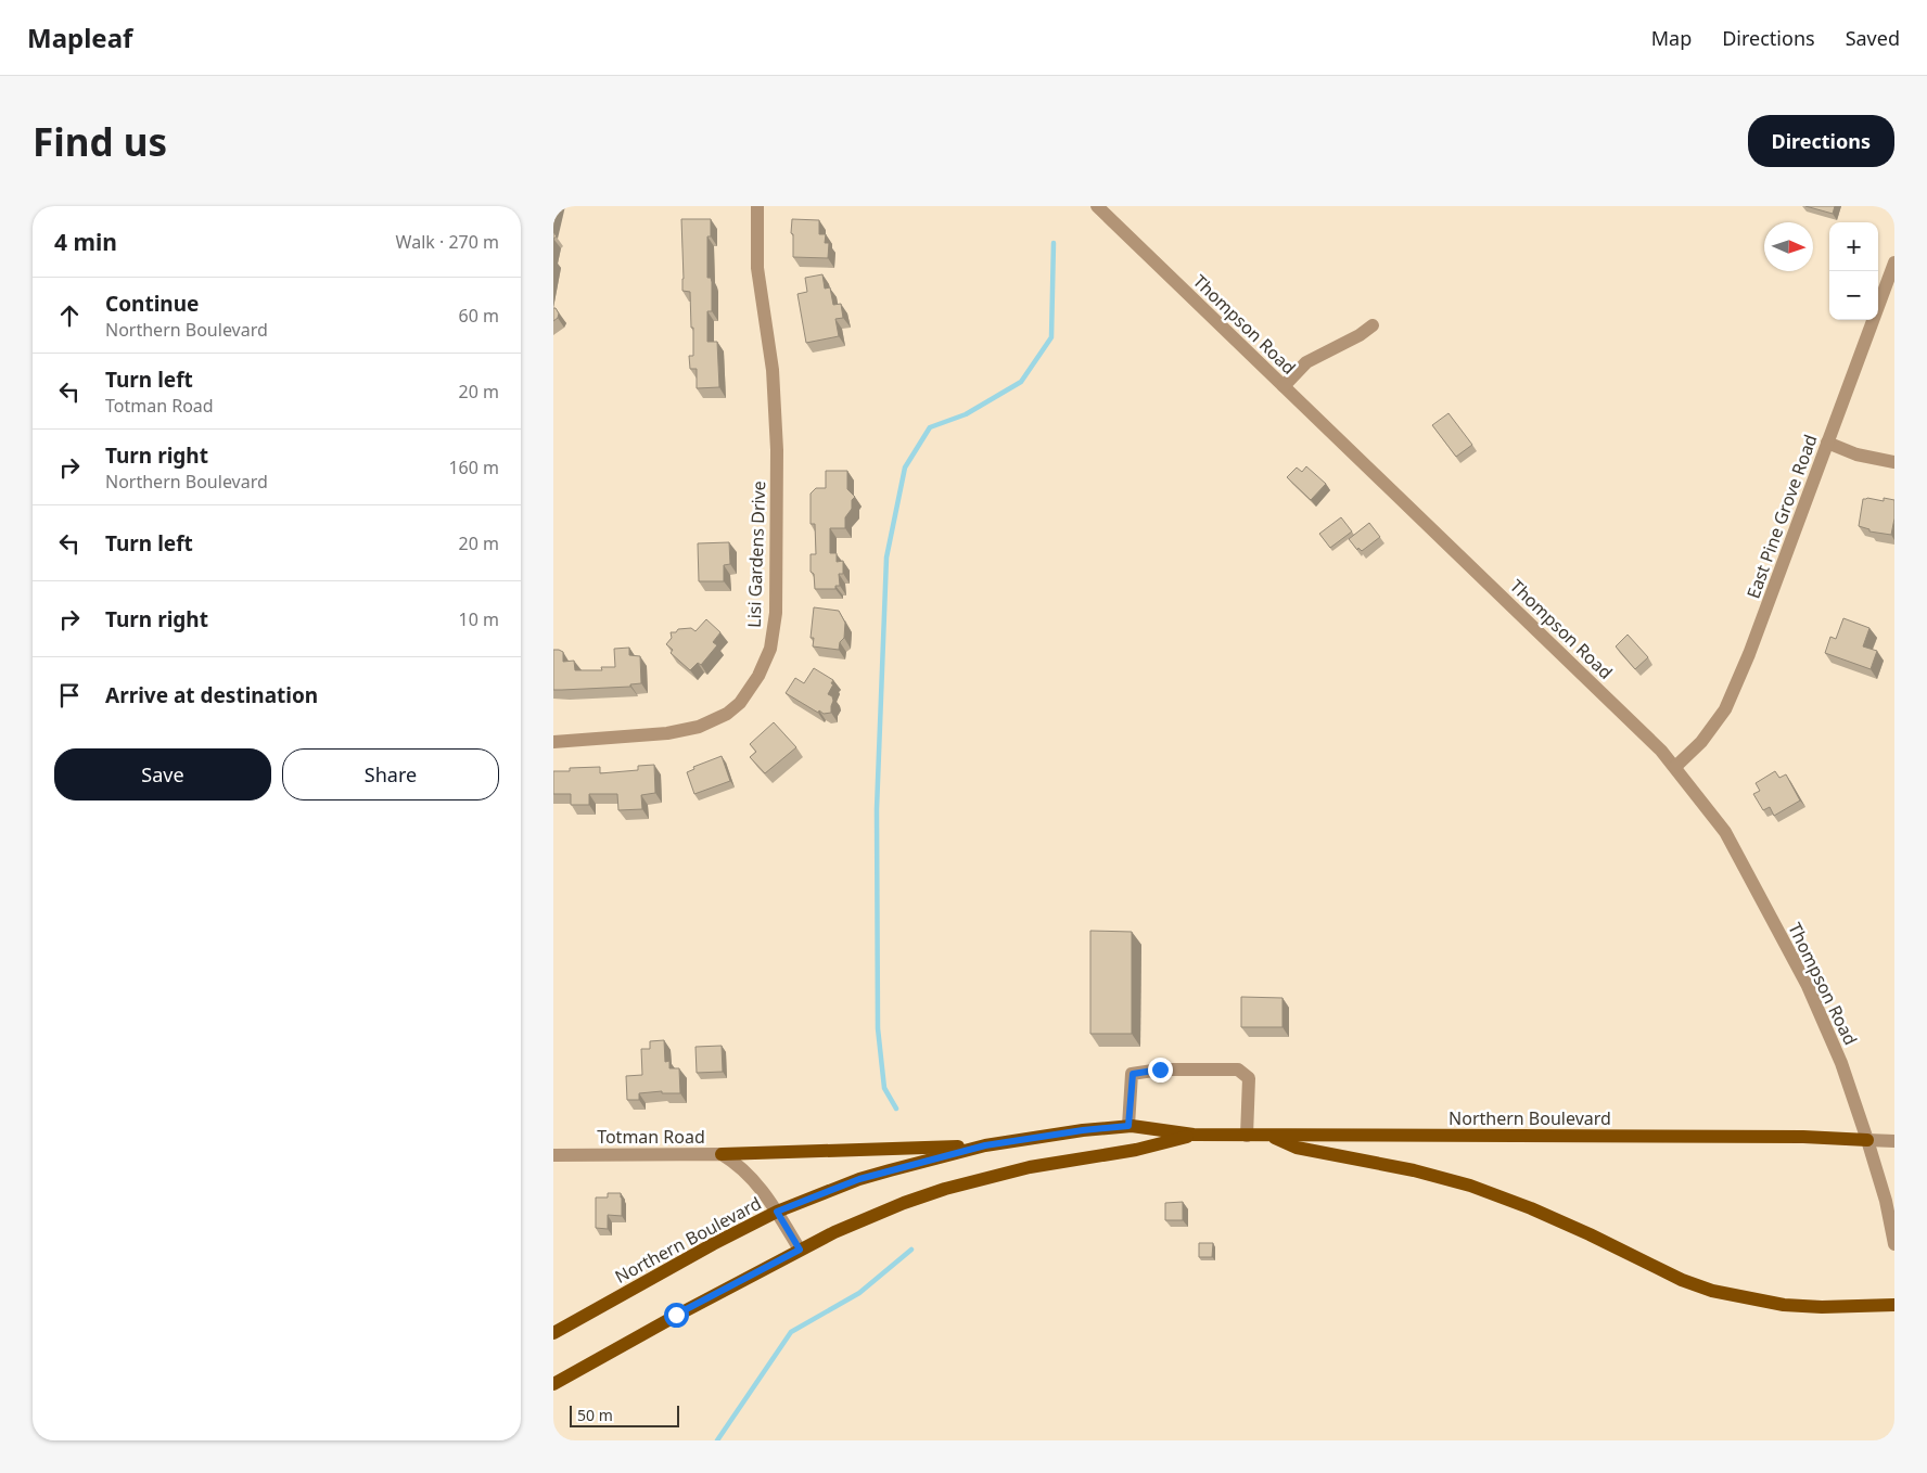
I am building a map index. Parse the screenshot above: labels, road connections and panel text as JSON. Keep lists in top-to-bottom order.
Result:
{
  "streets": {
    "main road": ["Northern Boulevard"],
    "street": [
      "Thompson Road",
      "East Pine Grove Road",
      "Lisi Gardens Drive",
      "Totman Road"
    ]
  },
  "crossings": [
    ["Thompson Road", "East Pine Grove Road"],
    ["Thompson Road", "Northern Boulevard"],
    ["Northern Boulevard", "Totman Road"]
  ],
  "scale_bar": "50 m",
  "north": "right",
  "page": {
    "header": "Mapleaf",
    "nav": ["Map", "Directions", "Saved"],
    "buttons": [
      "Directions",
      ["Save", "Share"]
    ],
    "title": "Find us",
    "heading": ["4 min", "Walk · 270 m"],
    "map_buttons": ["+", "−"],
    "list": [
      ["Continue", "Northern Boulevard", "60 m"],
      ["Turn left", "Totman Road", "20 m"],
      ["Turn right", "Northern Boulevard", "160 m"],
      ["Turn left", "20 m"],
      ["Turn right", "10 m"],
      "Arrive at destination"
    ],
    "scale": "50 m"
  }
}
